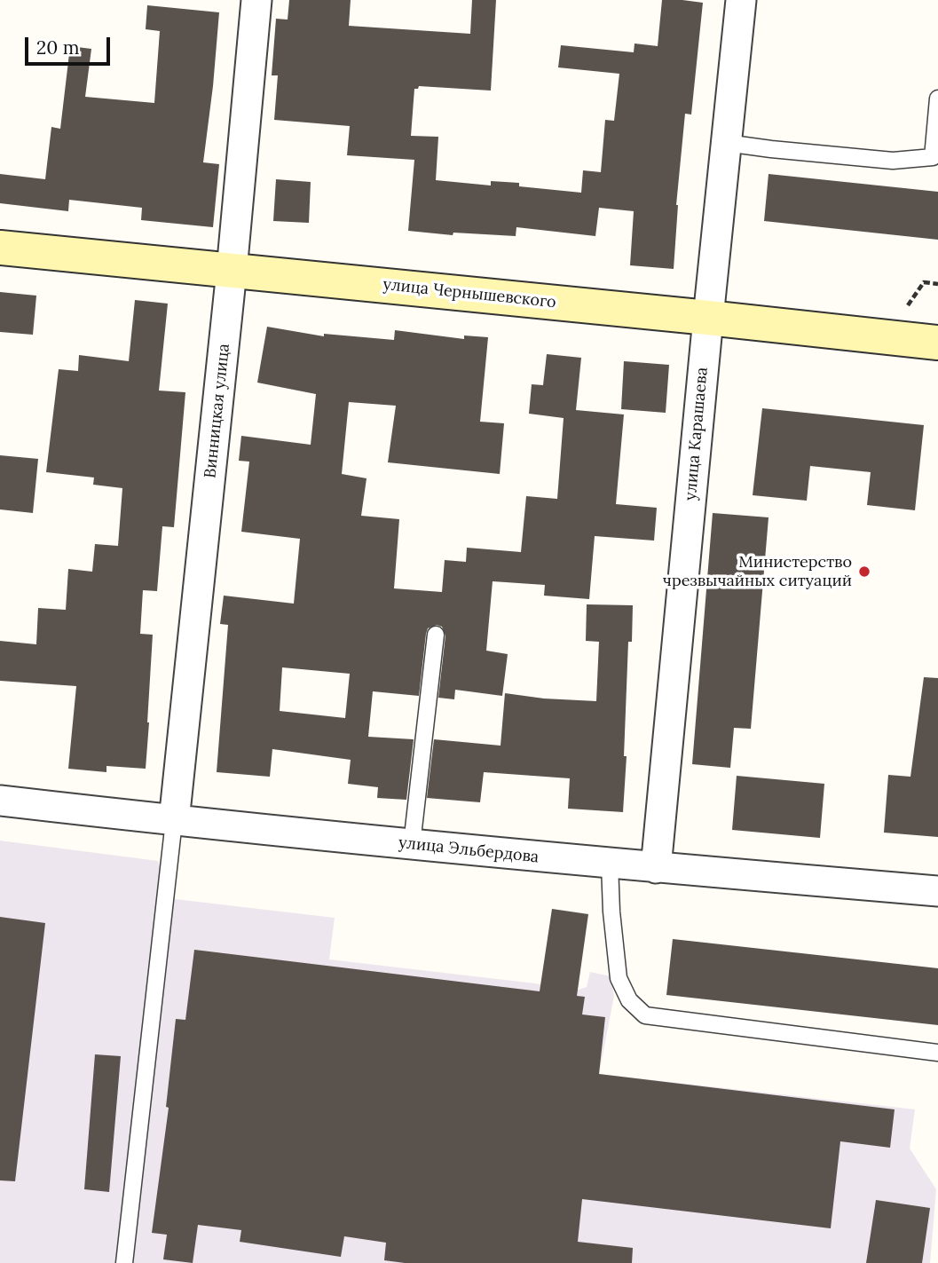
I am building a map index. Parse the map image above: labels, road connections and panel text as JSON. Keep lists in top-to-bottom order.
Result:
{
  "streets": {
    "street": [
      "улица Чернышевского",
      "Винницкая улица",
      "улица Карашаева",
      "улица Эльбердова"
    ]
  },
  "crossings": [
    ["улица Чернышевского", "Винницкая улица"],
    ["улица Чернышевского", "улица Карашаева"],
    ["Винницкая улица", "улица Эльбердова"],
    ["улица Карашаева", "улица Эльбердова"]
  ],
  "places": ["Министерство чрезвычайных ситуаций"],
  "scale_bar": "20 m"
}
